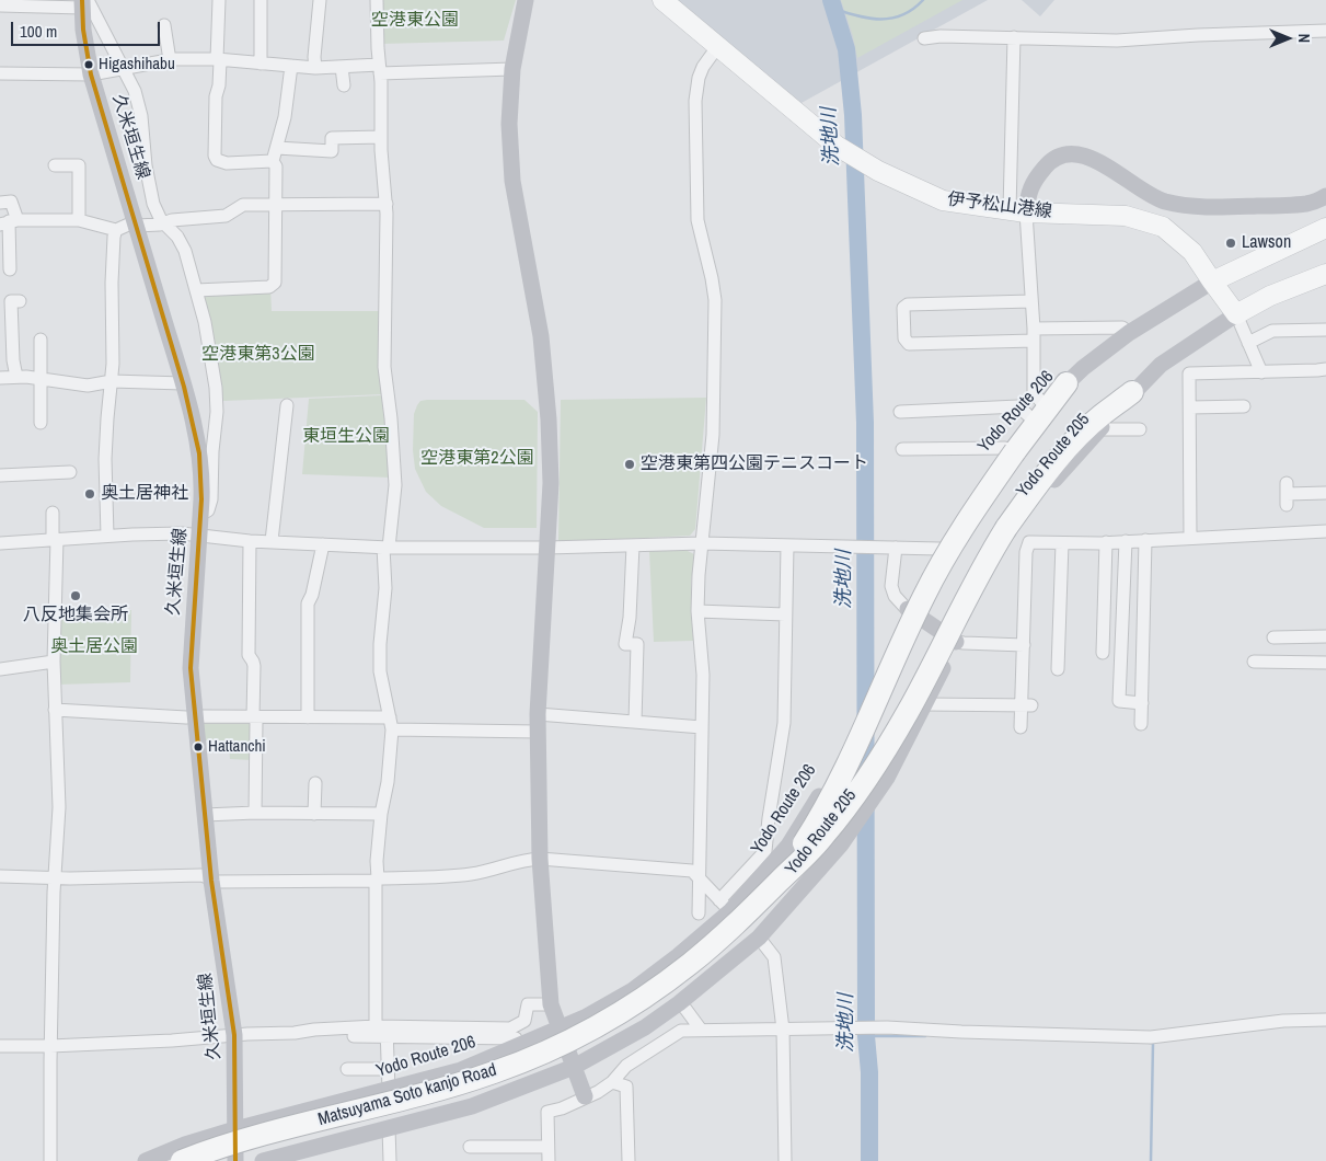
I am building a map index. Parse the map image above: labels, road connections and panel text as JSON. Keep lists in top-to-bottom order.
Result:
{
  "streets": {
    "highway": ["Matsuyama Soto kanjo Road"],
    "main road": ["伊予松山港線"],
    "street": ["久米垣生線", "Yodo Route 206", "Yodo Route 205"]
  },
  "crossings": [
    ["久米垣生線", "Yodo Route 206"],
    ["伊予松山港線", "Yodo Route 206"],
    ["伊予松山港線", "Yodo Route 205"]
  ],
  "water": ["洗地川"],
  "parks": [
    "空港東公園",
    "空港東第3公園",
    "東垣生公園",
    "空港東第2公園",
    "奥土居公園"
  ],
  "places": [
    "Higashihabu",
    "Lawson",
    "空港東第四公園テニスコート",
    "奥土居神社",
    "八反地集会所",
    "Hattanchi"
  ],
  "scale_bar": "100 m",
  "north": "right"
}
